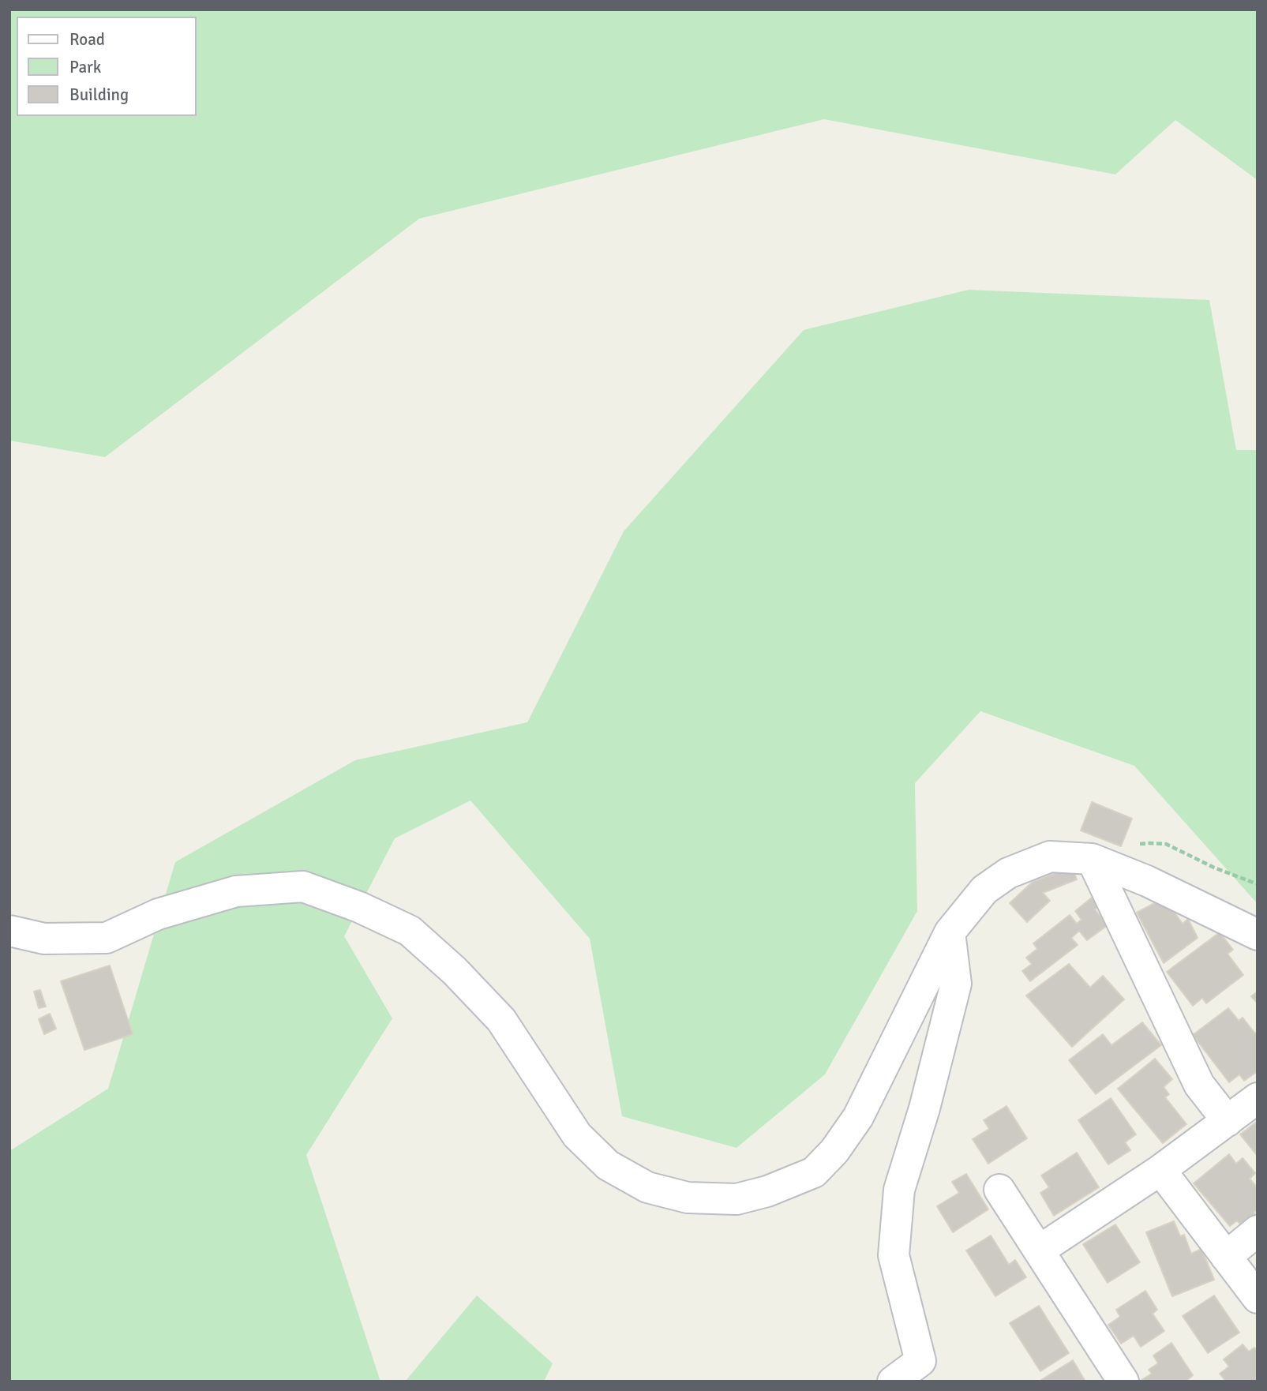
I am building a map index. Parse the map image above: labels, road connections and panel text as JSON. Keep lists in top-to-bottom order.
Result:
{
  "legend": ["Road", "Park", "Building"]
}
